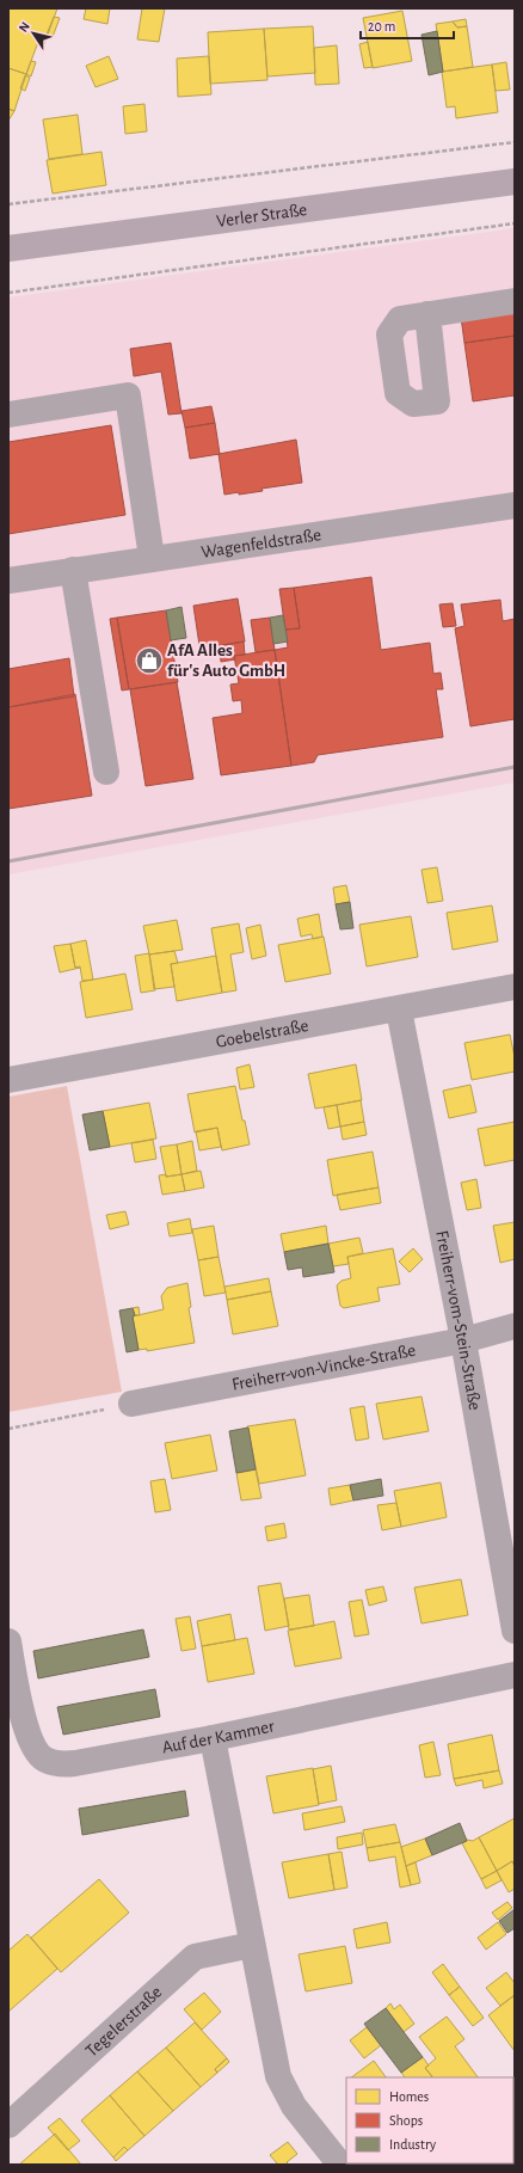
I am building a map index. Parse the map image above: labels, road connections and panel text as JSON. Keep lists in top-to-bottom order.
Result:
{
  "streets": {
    "main road": ["Verler Straße"],
    "street": [
      "Wagenfeldstraße",
      "Goebelstraße",
      "Freiherr-vom-Stein-Straße",
      "Freiherr-von-Vincke-Straße",
      "Auf der Kammer",
      "Tegelerstraße"
    ]
  },
  "crossings": [
    ["Goebelstraße", "Freiherr-vom-Stein-Straße"],
    ["Freiherr-vom-Stein-Straße", "Freiherr-von-Vincke-Straße"]
  ],
  "places": {
    "shop": ["AfA Alles für's Auto GmbH"]
  },
  "legend": ["Homes", "Shops", "Industry"],
  "scale_bar": "20 m",
  "north": "top left"
}
